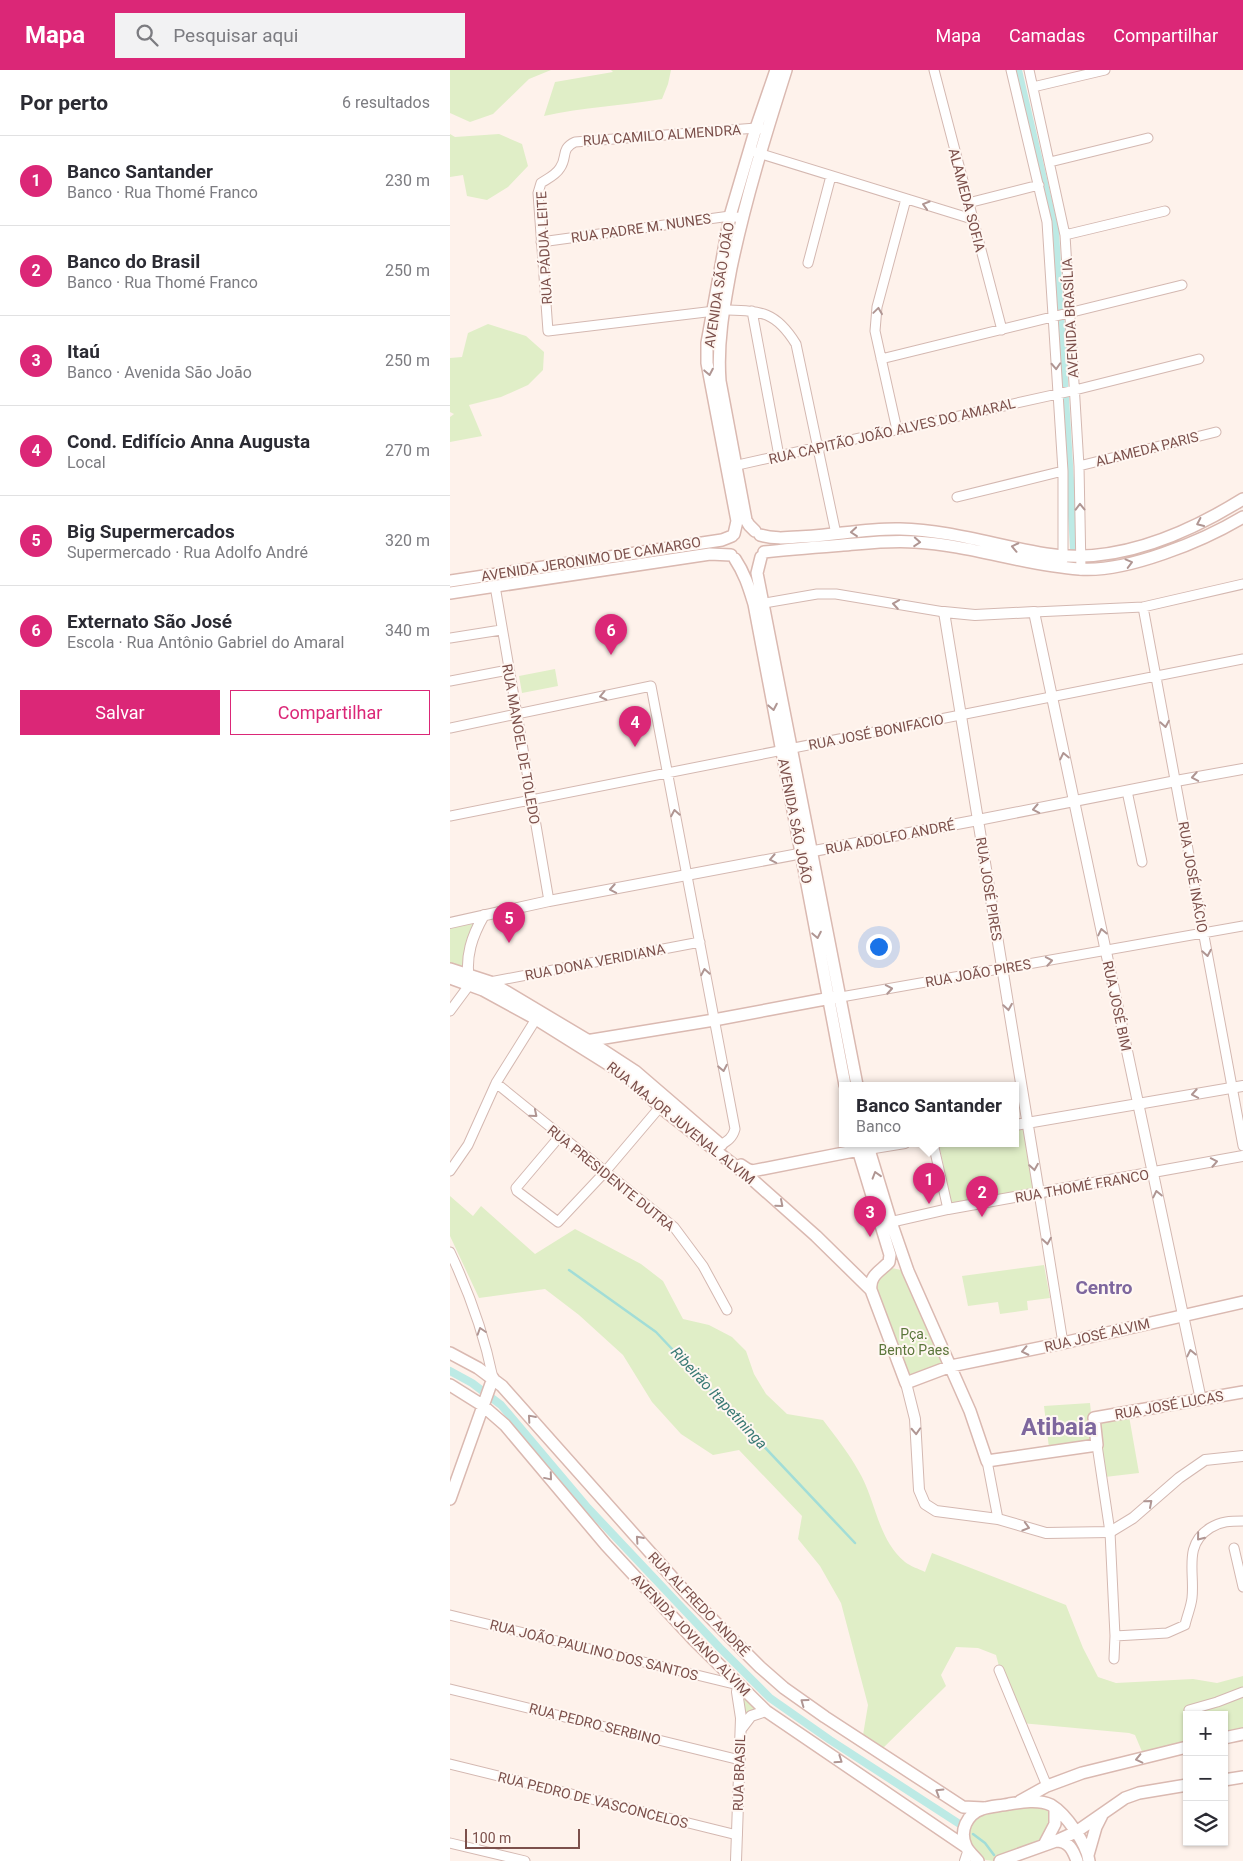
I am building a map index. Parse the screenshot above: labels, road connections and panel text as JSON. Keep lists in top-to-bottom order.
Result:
{
  "streets": {
    "main road": [
      "AVENIDA SÃO JOÃO",
      "AVENIDA JERONIMO DE CAMARGO",
      "RUA JOÃO PIRES",
      "RUA MAJOR JUVENAL ALVIM",
      "RUA JOSÉ ALVIM",
      "RUA JOSÉ LUCAS",
      "RUA ALFREDO ANDRÉ",
      "AVENIDA JOVIANO ALVIM"
    ],
    "street": [
      "RUA CAMILO ALMENDRA",
      "ALAMEDA SOFIA",
      "RUA PADRE M. NUNES",
      "RUA PÁDUA LEITE",
      "AVENIDA BRASÍLIA",
      "RUA CAPITÃO JOÃO ALVES DO AMARAL",
      "ALAMEDA PARIS",
      "RUA JOSÉ BONIFACIO",
      "RUA MANOEL DE TOLEDO",
      "RUA ADOLFO ANDRÉ",
      "RUA JOSÉ INÁCIO",
      "RUA JOSÉ PIRES",
      "RUA DONA VERIDIANA",
      "RUA JOSÉ BIM",
      "RUA PRESIDENTE DUTRA",
      "RUA THOMÉ FRANCO",
      "RUA JOÃO PAULINO DOS SANTOS",
      "RUA PEDRO SERBINO",
      "RUA BRASIL",
      "RUA PEDRO DE VASCONCELOS"
    ]
  },
  "crossings": [
    ["RUA CAMILO ALMENDRA", "RUA PÁDUA LEITE"],
    ["RUA CAMILO ALMENDRA", "AVENIDA SÃO JOÃO"],
    ["RUA PADRE M. NUNES", "RUA PÁDUA LEITE"],
    ["RUA PADRE M. NUNES", "AVENIDA SÃO JOÃO"],
    ["RUA PÁDUA LEITE", "AVENIDA SÃO JOÃO"],
    ["AVENIDA SÃO JOÃO", "RUA CAPITÃO JOÃO ALVES DO AMARAL"],
    ["AVENIDA SÃO JOÃO", "AVENIDA JERONIMO DE CAMARGO"],
    ["AVENIDA SÃO JOÃO", "RUA JOSÉ BONIFACIO"],
    ["AVENIDA SÃO JOÃO", "RUA ADOLFO ANDRÉ"],
    ["AVENIDA SÃO JOÃO", "RUA JOÃO PIRES"],
    ["AVENIDA BRASÍLIA", "RUA CAPITÃO JOÃO ALVES DO AMARAL"],
    ["AVENIDA BRASÍLIA", "ALAMEDA PARIS"],
    ["RUA JOSÉ BONIFACIO", "RUA MANOEL DE TOLEDO"],
    ["RUA JOSÉ BONIFACIO", "RUA JOSÉ INÁCIO"],
    ["RUA JOSÉ BONIFACIO", "RUA JOSÉ PIRES"],
    ["RUA JOSÉ BONIFACIO", "RUA JOSÉ BIM"],
    ["RUA MANOEL DE TOLEDO", "RUA ADOLFO ANDRÉ"],
    ["RUA ADOLFO ANDRÉ", "RUA JOSÉ INÁCIO"],
    ["RUA ADOLFO ANDRÉ", "RUA JOSÉ PIRES"],
    ["RUA ADOLFO ANDRÉ", "RUA JOSÉ BIM"],
    ["RUA JOSÉ INÁCIO", "RUA JOÃO PIRES"],
    ["RUA JOSÉ PIRES", "RUA JOÃO PIRES"],
    ["RUA JOSÉ PIRES", "RUA THOMÉ FRANCO"],
    ["RUA JOSÉ PIRES", "RUA JOSÉ ALVIM"],
    ["RUA DONA VERIDIANA", "RUA MAJOR JUVENAL ALVIM"],
    ["RUA JOÃO PIRES", "RUA JOSÉ BIM"],
    ["RUA JOÃO PIRES", "RUA MAJOR JUVENAL ALVIM"],
    ["RUA JOSÉ BIM", "RUA THOMÉ FRANCO"],
    ["RUA JOSÉ BIM", "RUA JOSÉ ALVIM"],
    ["RUA JOSÉ BIM", "RUA JOSÉ LUCAS"],
    ["AVENIDA JOVIANO ALVIM", "RUA JOÃO PAULINO DOS SANTOS"],
    ["AVENIDA JOVIANO ALVIM", "RUA BRASIL"],
    ["RUA JOÃO PAULINO DOS SANTOS", "RUA BRASIL"],
    ["RUA PEDRO SERBINO", "RUA BRASIL"],
    ["RUA BRASIL", "RUA PEDRO DE VASCONCELOS"]
  ],
  "one_way": [
    "RUA ADOLFO ANDRÉ",
    "RUA JOSÉ INÁCIO",
    "RUA JOSÉ PIRES",
    "RUA JOÃO PIRES",
    "RUA JOSÉ BIM",
    "RUA ALFREDO ANDRÉ",
    "AVENIDA JOVIANO ALVIM"
  ],
  "districts": ["Centro", "Atibaia"],
  "water": ["Ribeirão Itapetininga"],
  "parks": ["Pça. Bento Paes"],
  "scale_bar": "100 m",
  "page": {
    "header": "Mapa",
    "search": "Pesquisar aqui",
    "nav": ["Mapa", "Camadas", "Compartilhar"],
    "heading": ["Por perto", "6 resultados"],
    "list": [
      {
        "mark": "1",
        "name": "Banco Santander",
        "note": "Banco · Rua Thomé Franco",
        "value": "230 m"
      },
      {
        "mark": "2",
        "name": "Banco do Brasil",
        "note": "Banco · Rua Thomé Franco",
        "value": "250 m"
      },
      {
        "mark": "3",
        "name": "Itaú",
        "note": "Banco · Avenida São João",
        "value": "250 m"
      },
      {
        "mark": "4",
        "name": "Cond. Edifício Anna Augusta",
        "note": "Local",
        "value": "270 m"
      },
      {
        "mark": "5",
        "name": "Big Supermercados",
        "note": "Supermercado · Rua Adolfo André",
        "value": "320 m"
      },
      {
        "mark": "6",
        "name": "Externato São José",
        "note": "Escola · Rua Antônio Gabriel do Amaral",
        "value": "340 m"
      }
    ],
    "pins": [
      "6",
      "4",
      "5",
      "1",
      "2",
      "3"
    ],
    "buttons": ["Salvar", "Compartilhar"],
    "popup": ["Banco Santander", "Banco"],
    "map_buttons": ["+", "−"],
    "scale": "100 m"
  }
}
